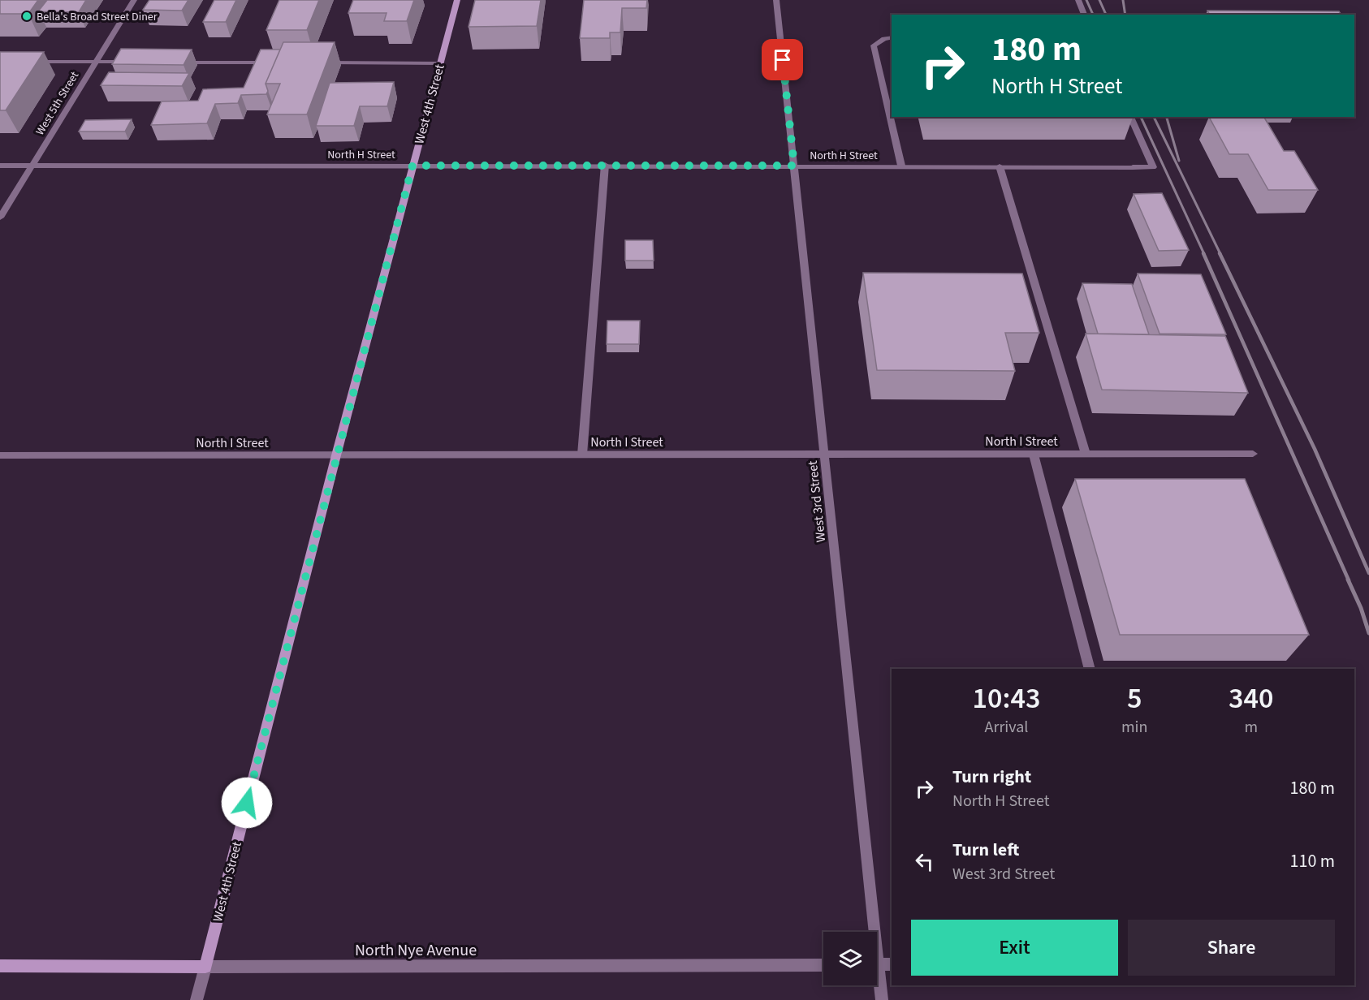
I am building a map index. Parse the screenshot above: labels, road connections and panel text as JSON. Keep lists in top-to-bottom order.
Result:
{
  "streets": {
    "street": [
      "West 5th Street",
      "West 4th Street",
      "North H Street",
      "North I Street",
      "West 3rd Street",
      "North Nye Avenue"
    ]
  },
  "crossings": [
    ["West 5th Street", "North H Street"],
    ["West 4th Street", "North H Street"],
    ["West 4th Street", "North I Street"],
    ["West 4th Street", "North Nye Avenue"],
    ["North H Street", "West 3rd Street"],
    ["North I Street", "West 3rd Street"]
  ],
  "places": ["Bella's Broad Street Diner"],
  "page": {
    "turn": ["180 m", "North H Street"],
    "eta": [
      "10:43",
      "Arrival",
      "5",
      "min",
      "340",
      "m"
    ],
    "list": [
      {
        "name": "Turn right",
        "note": "North H Street",
        "value": "180 m"
      },
      {
        "name": "Turn left",
        "note": "West 3rd Street",
        "value": "110 m"
      }
    ],
    "buttons": ["Exit", "Share"]
  }
}
